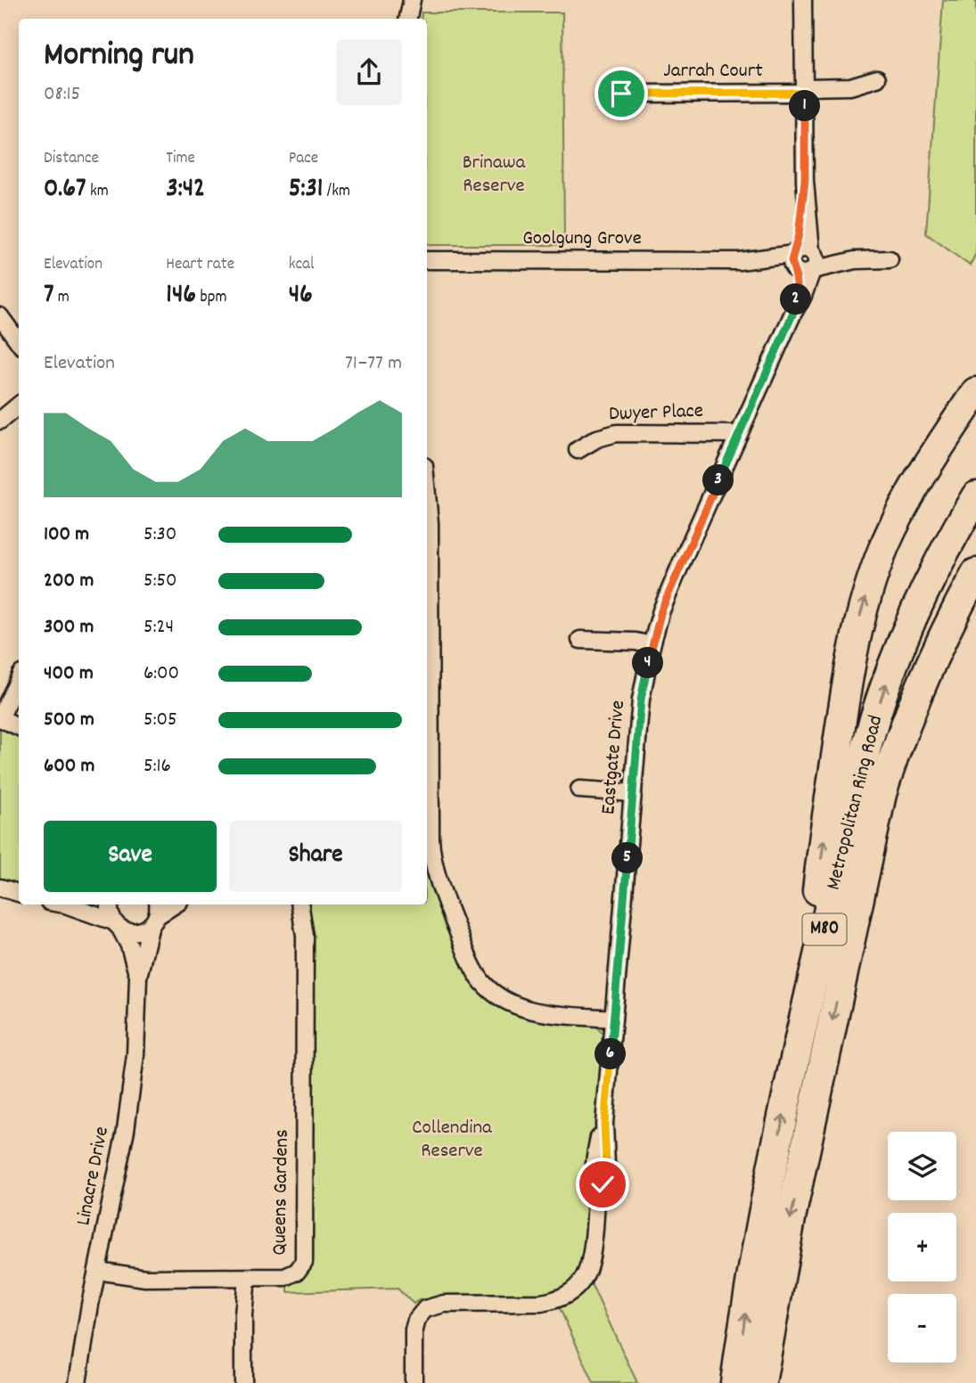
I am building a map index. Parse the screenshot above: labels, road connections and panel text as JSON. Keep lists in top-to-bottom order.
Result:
{
  "streets": {
    "highway": ["Metropolitan Ring Road", "M80"],
    "street": [
      "Jarrah Court",
      "Goolgung Grove",
      "Dwyer Place",
      "Eastgate Drive",
      "Linacre Drive",
      "Queens Gardens"
    ]
  },
  "crossings": [
    ["Jarrah Court", "Eastgate Drive"],
    ["Goolgung Grove", "Eastgate Drive"],
    ["Dwyer Place", "Eastgate Drive"],
    ["Metropolitan Ring Road", "M80"],
    ["Linacre Drive", "Queens Gardens"]
  ],
  "parks": ["Brinawa Reserve", "Collendina Reserve"],
  "page": {
    "heading": ["Morning run", "08:15"],
    "pins": [
      "1",
      "2",
      "3",
      "4",
      "5",
      "6"
    ],
    "stats": [
      ["Distance", "0.67 km"],
      ["Time", "3:42"],
      ["Pace", "5:31 /km"],
      ["Elevation", "7 m"],
      ["Heart rate", "146 bpm"],
      ["kcal", "46"]
    ],
    "chart": ["Elevation", "71–77 m"],
    "list": [
      {
        "name": "100 m",
        "note": "5:30"
      },
      {
        "name": "200 m",
        "note": "5:50"
      },
      {
        "name": "300 m",
        "note": "5:24"
      },
      {
        "name": "400 m",
        "note": "6:00"
      },
      {
        "name": "500 m",
        "note": "5:05"
      },
      {
        "name": "600 m",
        "note": "5:16"
      }
    ],
    "buttons": ["Save", "Share"],
    "map_buttons": ["+", "−"]
  }
}
